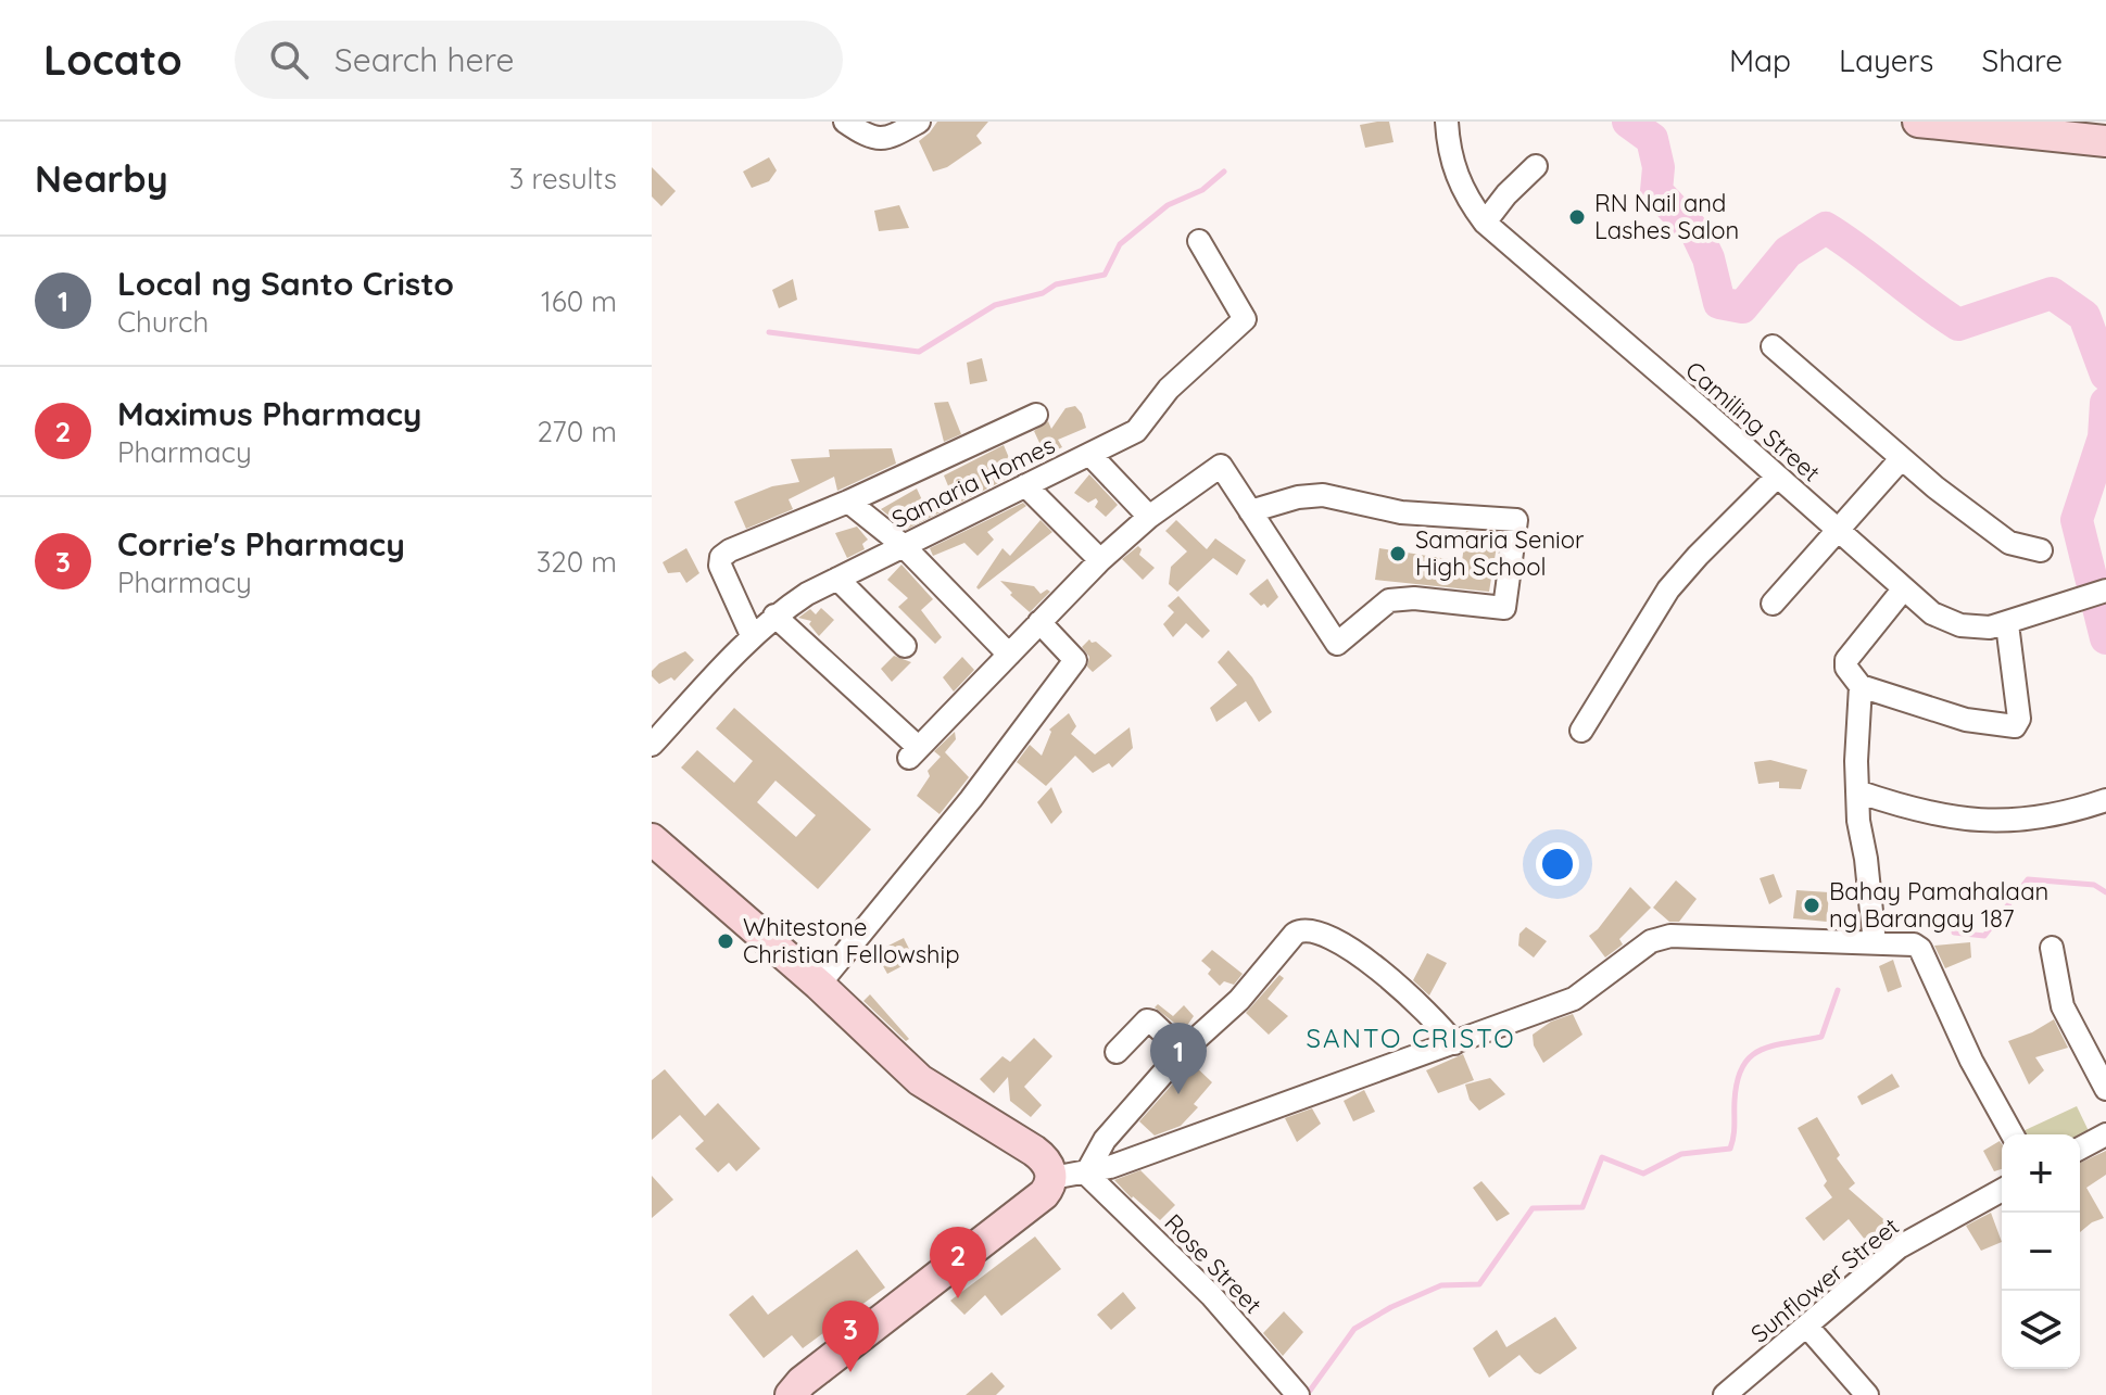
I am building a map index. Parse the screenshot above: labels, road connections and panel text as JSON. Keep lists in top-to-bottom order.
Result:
{
  "streets": {
    "street": [
      "Camiling Street",
      "Samaria Homes",
      "Rose Street",
      "Sunflower Street"
    ]
  },
  "districts": ["SANTO CRISTO"],
  "places": [
    "RN Nail and Lashes Salon",
    "Samaria Senior High School",
    "Bahay Pamahalaan ng Barangay 187",
    "Whitestone Christian Fellowship"
  ],
  "page": {
    "header": "Locato",
    "search": "Search here",
    "nav": ["Map", "Layers", "Share"],
    "heading": ["Nearby", "3 results"],
    "list": [
      {
        "mark": "1",
        "name": "Local ng Santo Cristo",
        "note": "Church",
        "value": "160 m"
      },
      {
        "mark": "2",
        "name": "Maximus Pharmacy",
        "note": "Pharmacy",
        "value": "270 m"
      },
      {
        "mark": "3",
        "name": "Corrie's Pharmacy",
        "note": "Pharmacy",
        "value": "320 m"
      }
    ],
    "pins": ["1", "2", "3"],
    "map_buttons": ["+", "−"]
  }
}
